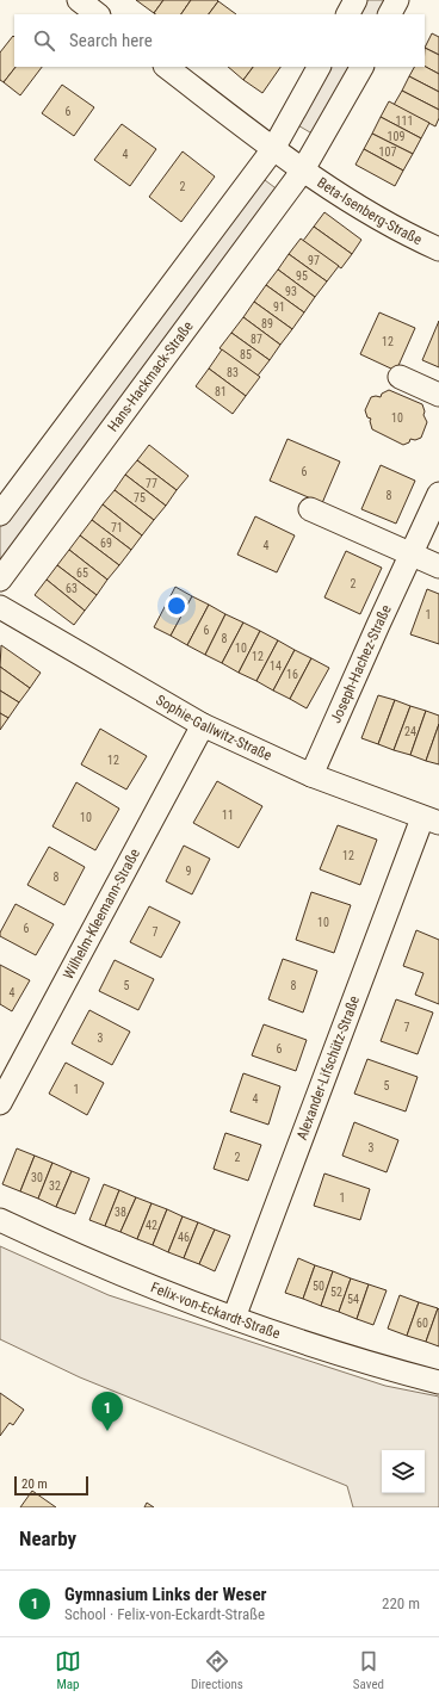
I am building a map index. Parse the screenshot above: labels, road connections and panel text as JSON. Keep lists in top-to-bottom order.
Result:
{
  "streets": {
    "street": [
      "Beta-Isenberg-Straße",
      "Hans-Hackmack-Straße",
      "Joseph-Hachez-Straße",
      "Sophie-Gallwitz-Straße",
      "Wilhelm-Kleemann-Straße",
      "Alexander-Lifschütz-Straße",
      "Felix-von-Eckardt-Straße"
    ]
  },
  "crossings": [
    ["Beta-Isenberg-Straße", "Hans-Hackmack-Straße"],
    ["Joseph-Hachez-Straße", "Sophie-Gallwitz-Straße"],
    ["Sophie-Gallwitz-Straße", "Wilhelm-Kleemann-Straße"],
    ["Sophie-Gallwitz-Straße", "Alexander-Lifschütz-Straße"],
    ["Alexander-Lifschütz-Straße", "Felix-von-Eckardt-Straße"]
  ],
  "house_numbers": [
    "6",
    "111",
    "109",
    "107",
    "4",
    "2",
    "97",
    "95",
    "93",
    "91",
    "89",
    "87",
    "12",
    "85",
    "83",
    "81",
    "10",
    "6",
    "77",
    "8",
    "75",
    "71",
    "69",
    "4",
    "65",
    "2",
    "63",
    "1",
    "6",
    "8",
    "10",
    "12",
    "14",
    "16",
    "24",
    "12",
    "11",
    "10",
    "12",
    "9",
    "8",
    "10",
    "6",
    "7",
    "5",
    "8",
    "4",
    "7",
    "3",
    "6",
    "5",
    "1",
    "4",
    "3",
    "2",
    "30",
    "32",
    "1",
    "38",
    "42",
    "46",
    "50",
    "52",
    "54",
    "60"
  ],
  "scale_bar": "20 m",
  "page": {
    "search": "Search here",
    "pins": "1",
    "scale": "20 m",
    "heading": "Nearby",
    "list": [
      {
        "mark": "1",
        "name": "Gymnasium Links der Weser",
        "note": "School · Felix-von-Eckardt-Straße",
        "value": "220 m"
      }
    ],
    "nav": ["Map", "Directions", "Saved"]
  }
}
